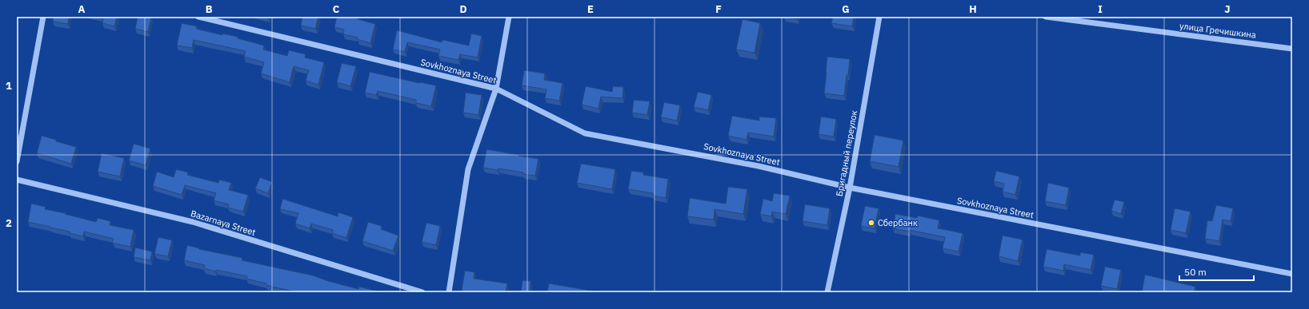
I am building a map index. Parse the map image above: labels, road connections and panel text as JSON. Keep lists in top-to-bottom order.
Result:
{
  "streets": {
    "street": [
      "улица Гречишкина",
      "Sovkhoznaya Street",
      "Бригадный переулок",
      "Bazarnaya Street"
    ]
  },
  "crossings": [
    ["Sovkhoznaya Street", "Бригадный переулок"]
  ],
  "places": ["Сбербанк"],
  "scale_bar": "50 m",
  "grid": {
    "columns": [
      "A",
      "B",
      "C",
      "D",
      "E",
      "F",
      "G",
      "H",
      "I",
      "J"
    ],
    "rows": ["1", "2"]
  }
}
